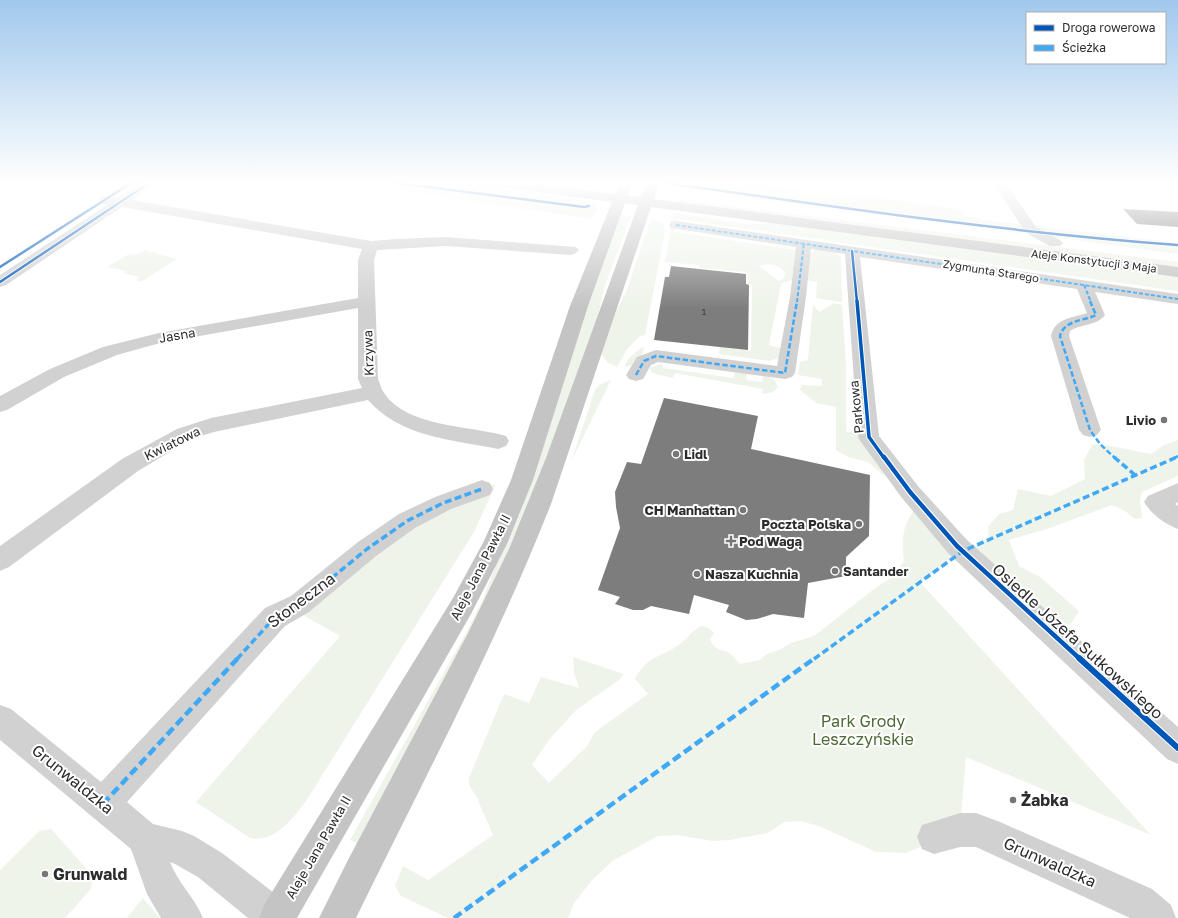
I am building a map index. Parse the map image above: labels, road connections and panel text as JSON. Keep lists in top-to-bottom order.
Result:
{
  "streets": {
    "main road": ["Aleje Konstytucji 3 Maja", "Aleje Jana Pawła II"],
    "street": [
      "Zygmunta Starego",
      "Jasna",
      "Krzywa",
      "Parkowa",
      "Kwiatowa",
      "Słoneczna",
      "Osiedle Józefa Sułkowskiego",
      "Grunwaldzka"
    ]
  },
  "crossings": [
    ["Zygmunta Starego", "Parkowa"],
    ["Jasna", "Krzywa"],
    ["Krzywa", "Kwiatowa"],
    ["Parkowa", "Osiedle Józefa Sułkowskiego"],
    ["Aleje Jana Pawła II", "Grunwaldzka"],
    ["Słoneczna", "Grunwaldzka"]
  ],
  "parks": ["Park Grody Leszczyńskie"],
  "places": {
    "other": [
      "Livio",
      "Lidl",
      "CH Manhattan",
      "Poczta Polska",
      "Santander",
      "Nasza Kuchnia",
      "Żabka",
      "Grunwald"
    ],
    "health": ["Pod Wagą"]
  },
  "house_numbers": ["1"],
  "legend": ["Droga rowerowa", "Ścieżka"]
}
